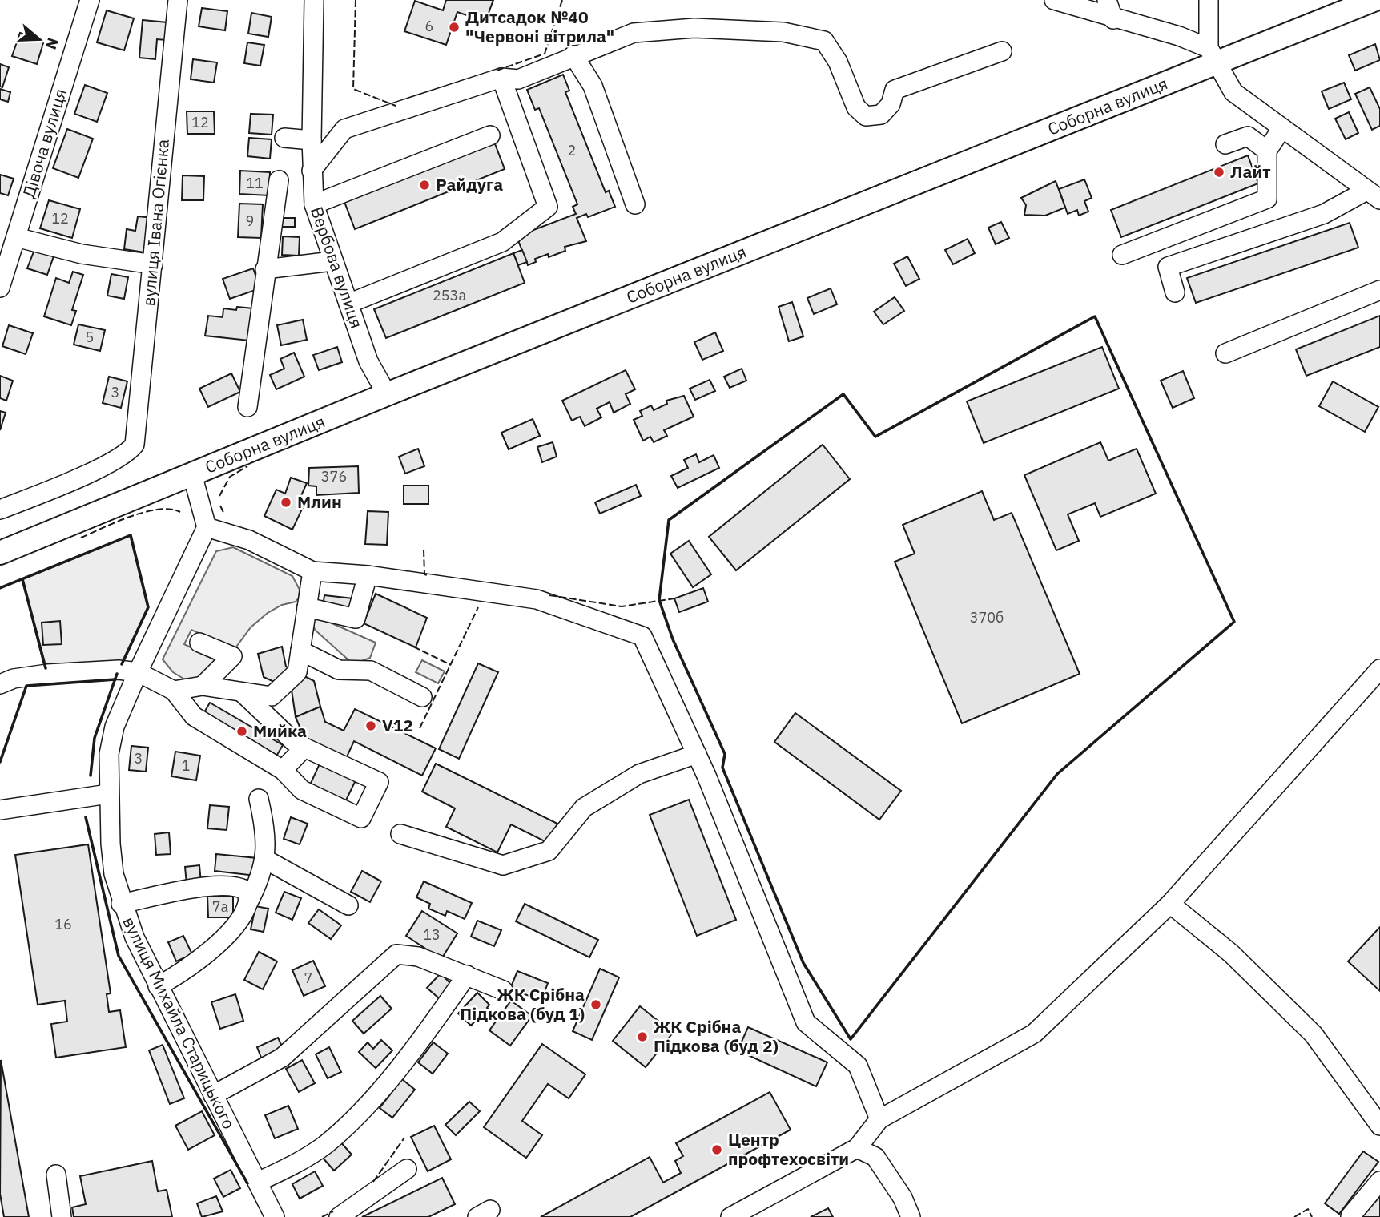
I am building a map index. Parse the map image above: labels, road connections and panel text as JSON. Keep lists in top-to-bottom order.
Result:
{
  "streets": {
    "main road": ["Соборна вулиця"],
    "street": [
      "Дівоча вулиця",
      "вулиця Івана Огієнка",
      "Вербова вулиця",
      "вулиця Михайла Старицького"
    ]
  },
  "crossings": [
    ["Соборна вулиця", "Вербова вулиця"]
  ],
  "places": [
    "Дитсадок №40 \"Червоні вітрила\"",
    "Лайт",
    "Райдуга",
    "Млин",
    "V12",
    "Мийка",
    "ЖК Срібна Підкова (буд 1)",
    "ЖК Срібна Підкова (буд 2)",
    "Центр профтехосвіти"
  ],
  "house_numbers": [
    "6",
    "12",
    "2",
    "11",
    "12",
    "9",
    "253а",
    "5",
    "3",
    "376",
    "370б",
    "3",
    "1",
    "7а",
    "16",
    "13",
    "7"
  ],
  "north": "right"
}
